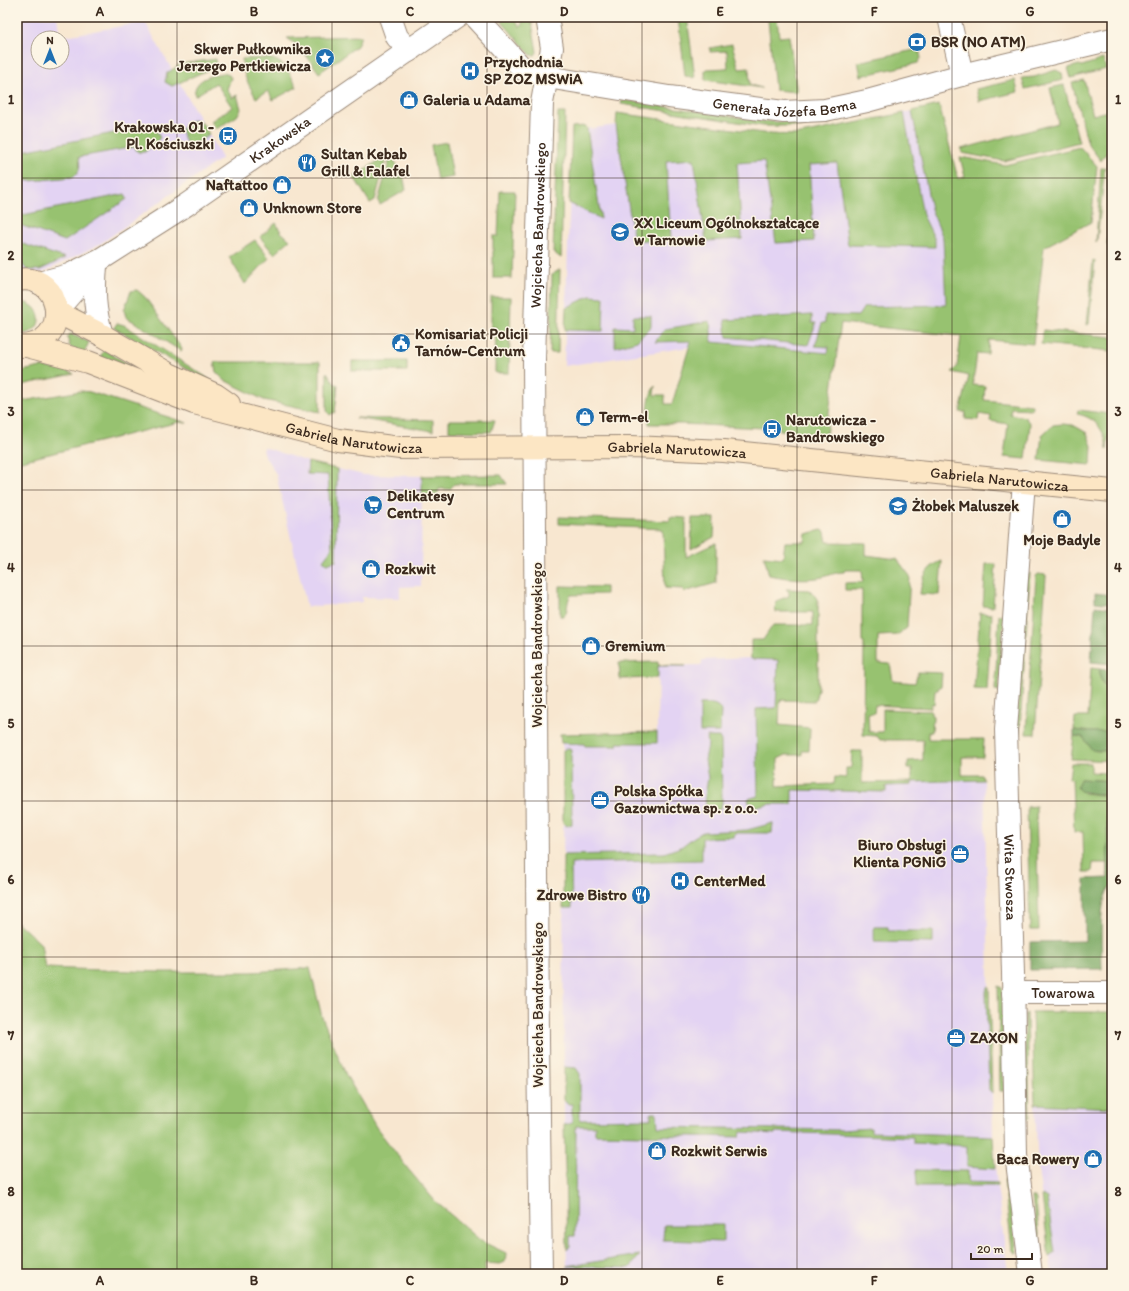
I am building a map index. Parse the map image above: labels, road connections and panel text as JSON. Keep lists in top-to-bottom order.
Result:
{
  "streets": {
    "street": [
      "Generała Józefa Bema",
      "Krakowska",
      "Wojciecha Bandrowskiego",
      "Gabriela Narutowicza",
      "Wita Stwosza",
      "Towarowa"
    ]
  },
  "crossings": [
    ["Generała Józefa Bema", "Wojciecha Bandrowskiego"],
    ["Krakowska", "Gabriela Narutowicza"],
    ["Wojciecha Bandrowskiego", "Gabriela Narutowicza"],
    ["Gabriela Narutowicza", "Wita Stwosza"],
    ["Wita Stwosza", "Towarowa"]
  ],
  "places": {
    "bank": ["BSR (NO ATM)"],
    "place": ["Skwer Pułkownika Jerzego Pertkiewicza"],
    "hospital": ["Przychodnia SP ZOZ MSWiA", "CenterMed"],
    "shop": [
      "Galeria u Adama",
      "Naftattoo",
      "Unknown Store",
      "Term-el",
      "Moje Badyle",
      "Rozkwit",
      "Gremium",
      "Rozkwit Serwis",
      "Baca Rowery"
    ],
    "bus stop": ["Krakowska 01 - Pl. Kościuszki", "Narutowicza - Bandrowskiego"],
    "restaurant": ["Sultan Kebab Grill & Falafel", "Zdrowe Bistro"],
    "school or university": ["XX Liceum Ogólnokształcące w Tarnowie", "Żłobek Maluszek"],
    "public building": ["Komisariat Policji Tarnów-Centrum"],
    "supermarket": ["Delikatesy Centrum"],
    "office": ["Polska Spółka Gazownictwa sp. z o.o.", "Biuro Obsługi Klienta PGNiG", "ZAXON"]
  },
  "scale_bar": "20 m",
  "north": "top",
  "grid": {
    "columns": [
      "A",
      "B",
      "C",
      "D",
      "E",
      "F",
      "G"
    ],
    "rows": [
      "1",
      "2",
      "3",
      "4",
      "5",
      "6",
      "7",
      "8"
    ]
  }
}
